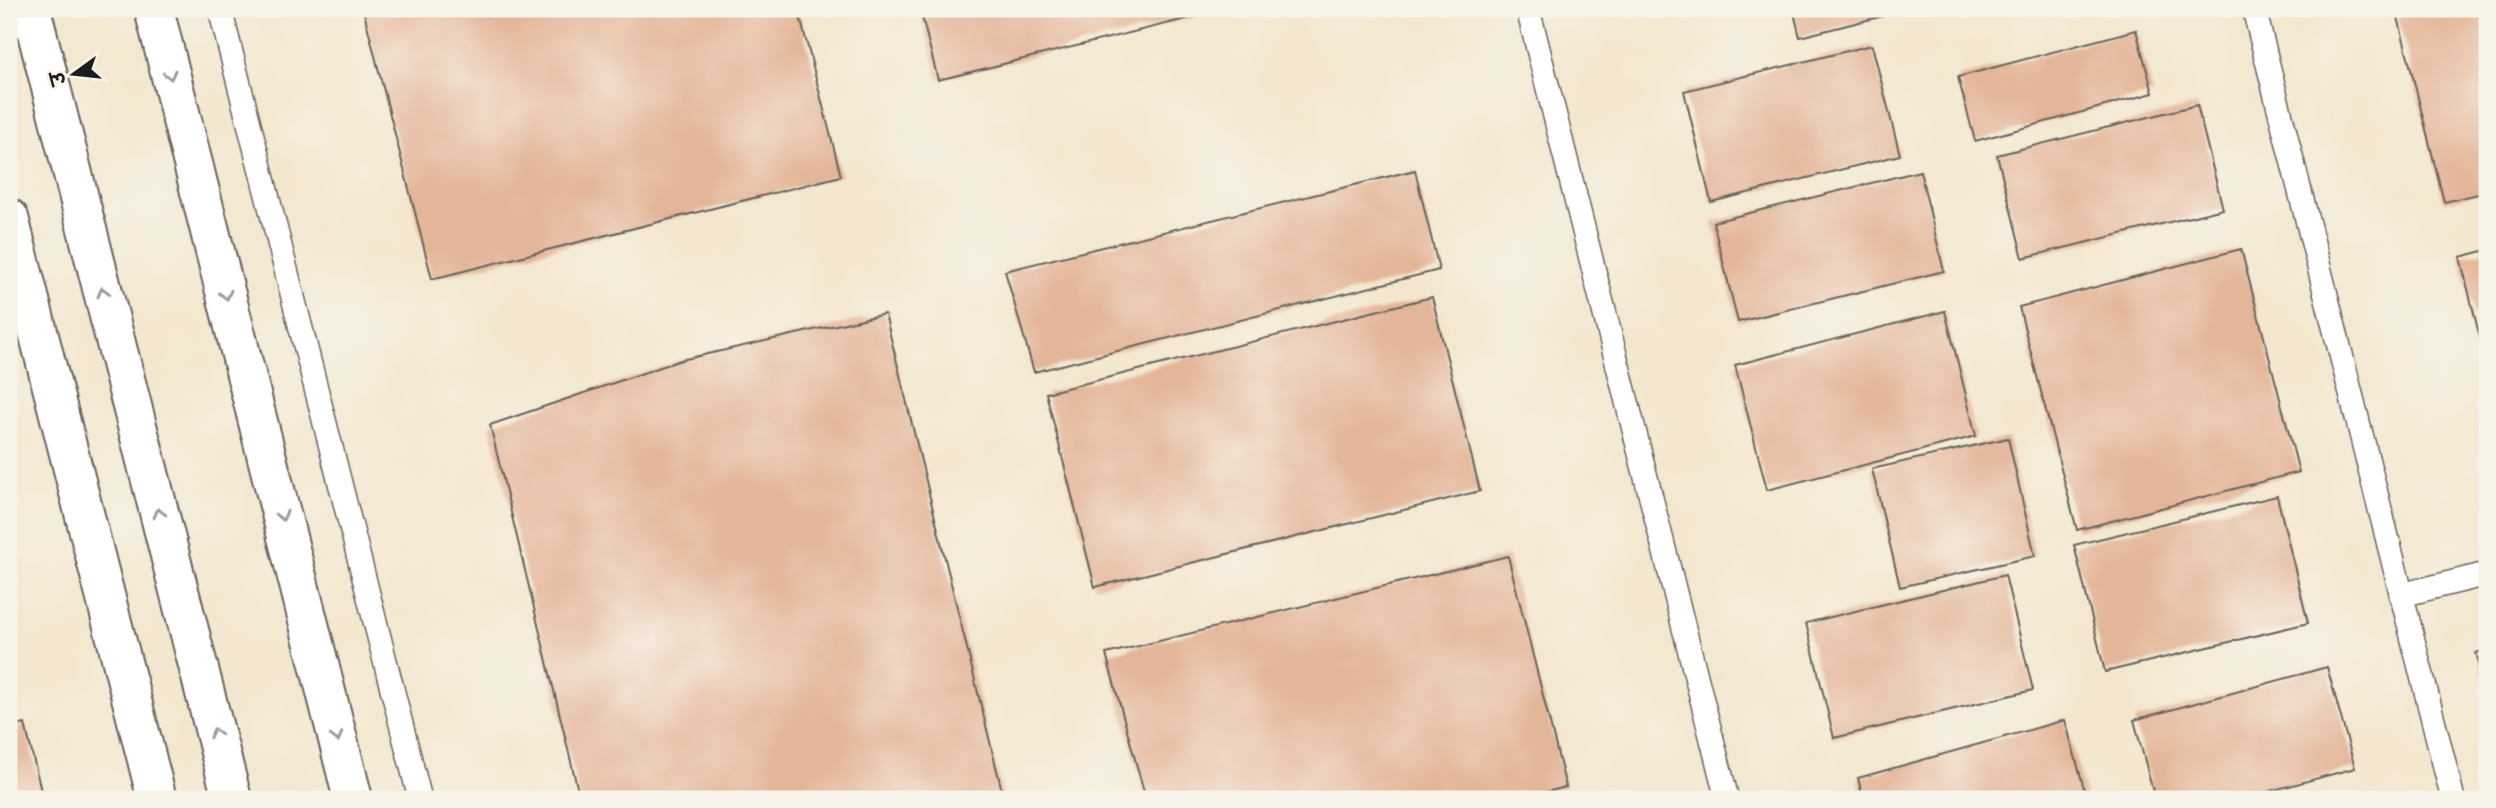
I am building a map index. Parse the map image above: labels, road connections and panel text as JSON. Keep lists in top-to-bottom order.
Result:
{
  "north": "left"
}
